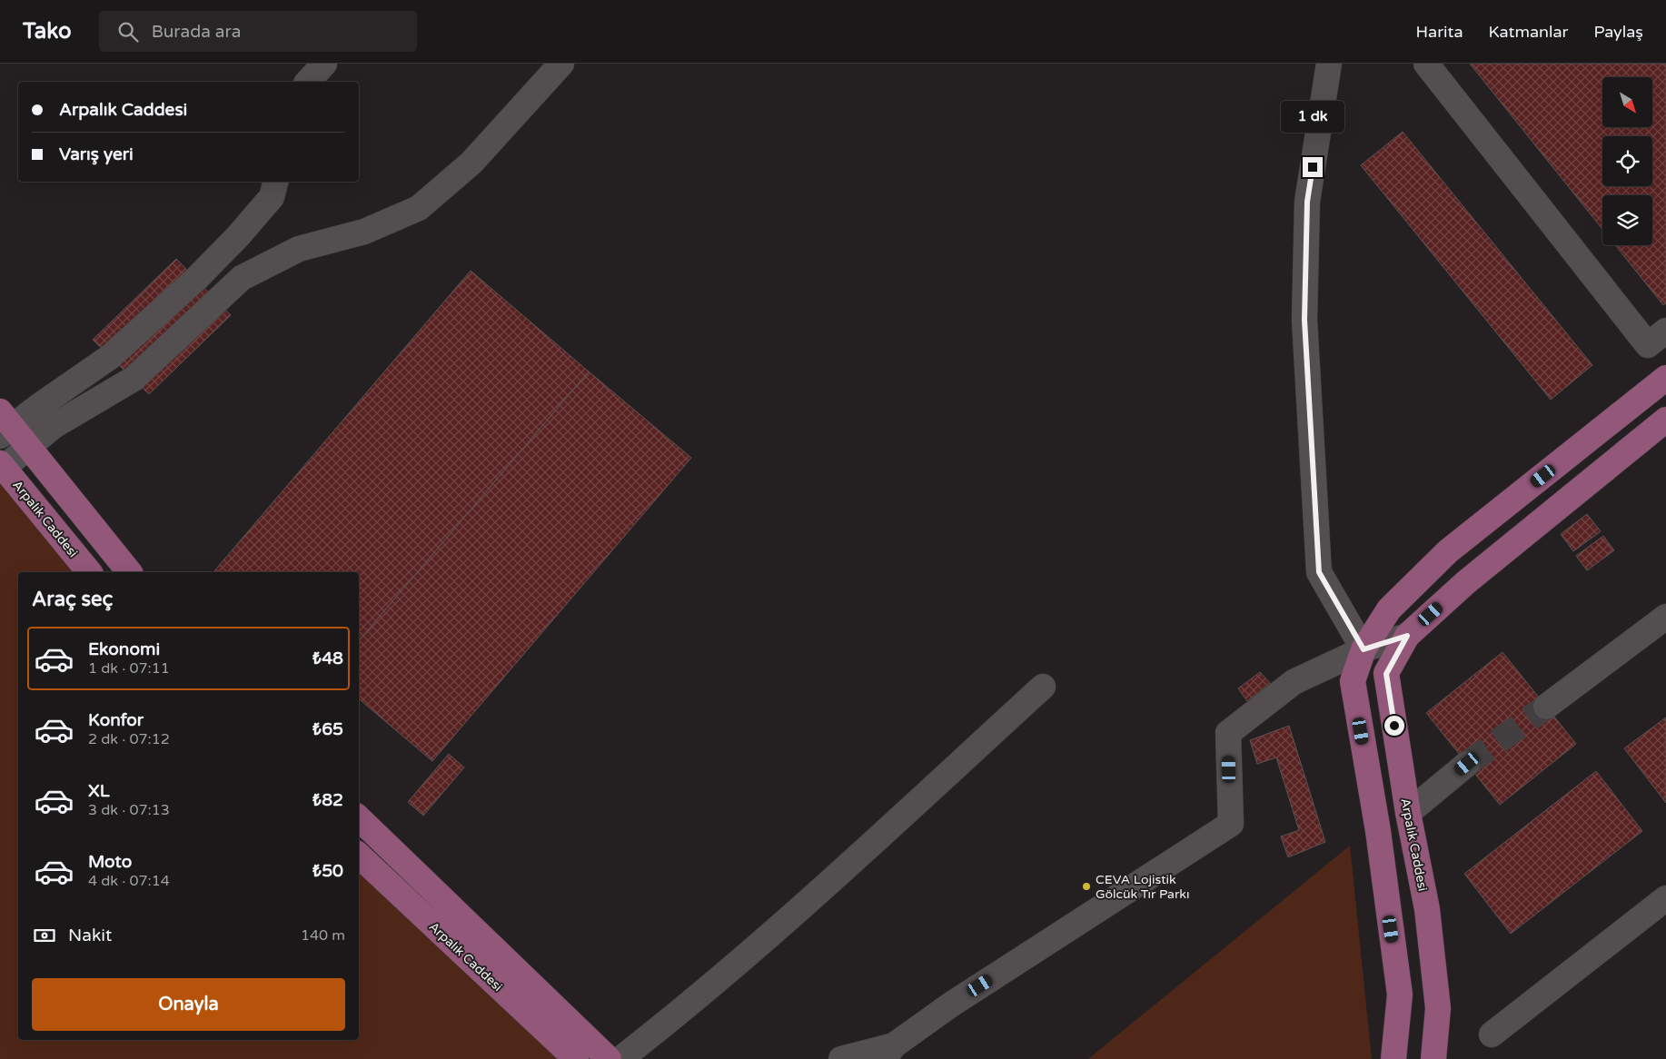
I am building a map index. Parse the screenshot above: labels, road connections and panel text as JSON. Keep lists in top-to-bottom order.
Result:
{
  "streets": {
    "main road": ["Arpalık Caddesi"]
  },
  "places": ["CEVA Lojistik Gölcük Tır Parkı"],
  "north": "bottom right",
  "page": {
    "header": "Tako",
    "search": "Burada ara",
    "nav": ["Harita", "Katmanlar", "Paylaş"],
    "banner": ["Arpalık Caddesi", "Varış yeri"],
    "bubble": "1 dk",
    "heading": "Araç seç",
    "list": [
      {
        "name": "Ekonomi",
        "note": "1 dk · 07:11",
        "value": "₺48"
      },
      {
        "name": "Konfor",
        "note": "2 dk · 07:12",
        "value": "₺65"
      },
      {
        "name": "XL",
        "note": "3 dk · 07:13",
        "value": "₺82"
      },
      {
        "name": "Moto",
        "note": "4 dk · 07:14",
        "value": "₺50"
      }
    ],
    "pay": ["Nakit", "140 m"],
    "buttons": "Onayla"
  }
}
